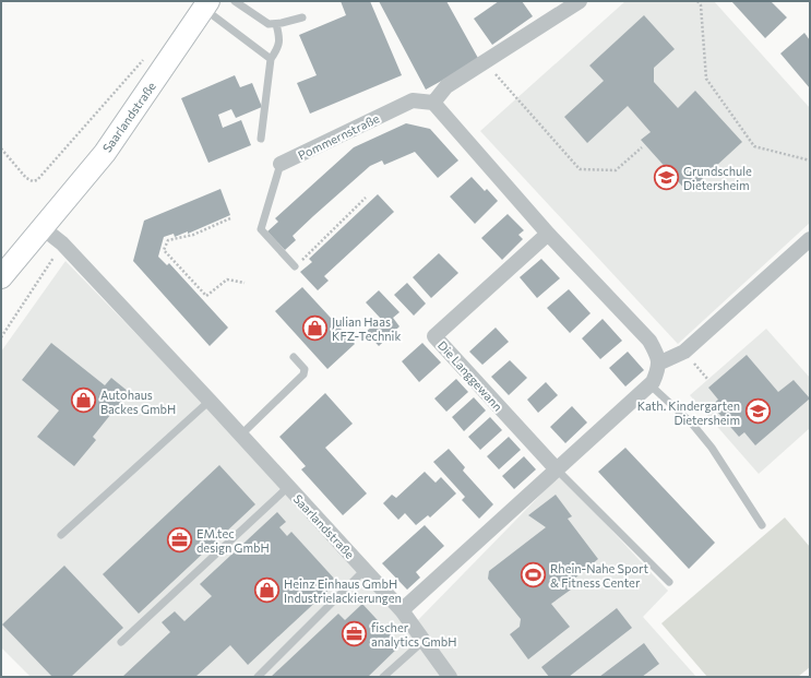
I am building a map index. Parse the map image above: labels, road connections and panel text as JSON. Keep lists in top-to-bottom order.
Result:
{
  "streets": {
    "main road": ["Saarlandstraße"],
    "street": ["Pommernstraße", "Die Langgewann"]
  },
  "places": {
    "school or university": ["Grundschule Dietersheim", "Kath. Kindergarten Dietersheim"],
    "shop": ["Julian Haas KFZ-Technik", "Autohaus Backes GmbH", "Heinz Einhaus GmbH Industrielackierungen"],
    "office": ["EM.tec design GmbH", "fischer analytics GmbH"],
    "sports": ["Rhein-Nahe Sport & Fitness Center"]
  }
}
